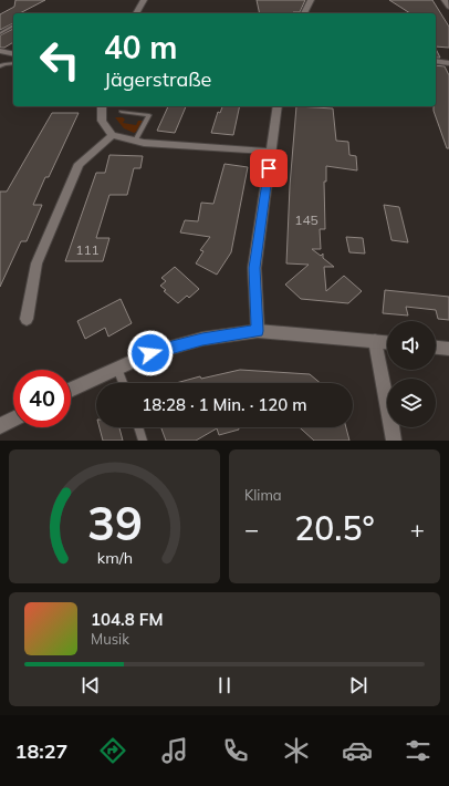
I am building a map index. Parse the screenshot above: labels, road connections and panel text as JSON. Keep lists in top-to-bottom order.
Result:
{
  "house_numbers": ["145", "111"],
  "page": {
    "turn": ["40 m", "Jägerstraße"],
    "limit": "40",
    "trip": "18:28 · 1 Min. · 120 m",
    "tile": "Klima",
    "heat": ["−", "20.5°", "+"],
    "song": ["104.8 FM", "Musik"],
    "tabs": "18:27",
    "gauge": ["39", "km/h"]
  }
}
